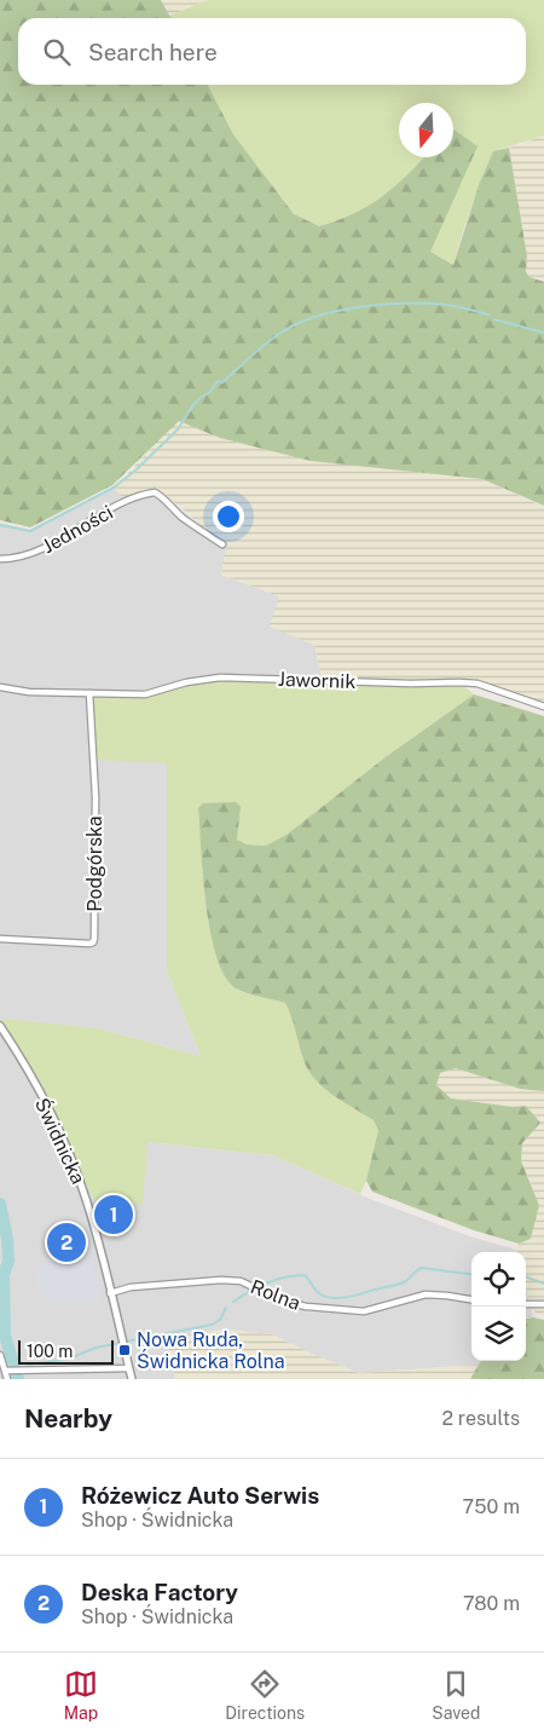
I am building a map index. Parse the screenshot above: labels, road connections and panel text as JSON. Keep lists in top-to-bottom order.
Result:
{
  "streets": {
    "street": [
      "Jedności",
      "Jawornik",
      "Podgórska",
      "Świdnicka",
      "Rolna"
    ]
  },
  "crossings": [
    ["Jawornik", "Podgórska"],
    ["Świdnicka", "Rolna"]
  ],
  "places": {
    "transit": ["Nowa Ruda, Świdnicka Rolna"]
  },
  "scale_bar": "100 m",
  "north": "bottom",
  "page": {
    "search": "Search here",
    "pins": ["1", "2"],
    "scale": "100 m",
    "heading": ["Nearby", "2 results"],
    "list": [
      {
        "mark": "1",
        "name": "Różewicz Auto Serwis",
        "note": "Shop · Świdnicka",
        "value": "750 m"
      },
      {
        "mark": "2",
        "name": "Deska Factory",
        "note": "Shop · Świdnicka",
        "value": "780 m"
      }
    ],
    "nav": ["Map", "Directions", "Saved"]
  }
}
